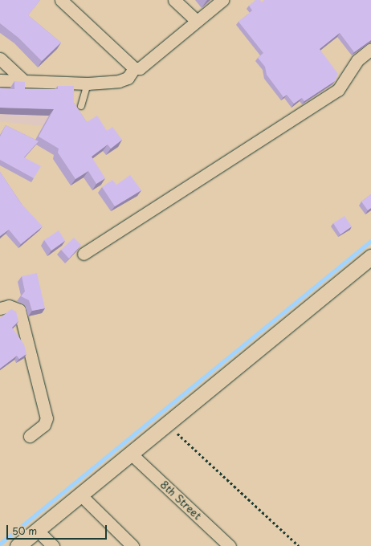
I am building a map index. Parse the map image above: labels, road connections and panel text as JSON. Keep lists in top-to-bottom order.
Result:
{
  "streets": {
    "street": ["8th Street"]
  },
  "scale_bar": "50 m"
}
